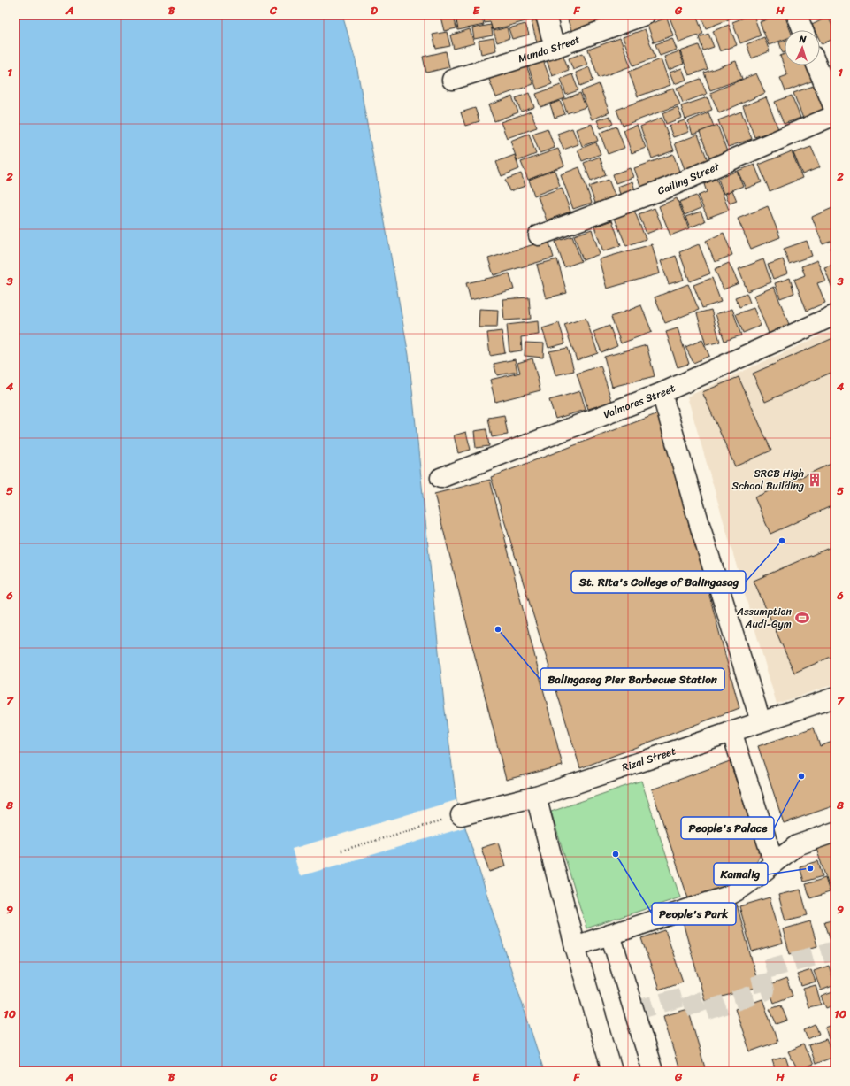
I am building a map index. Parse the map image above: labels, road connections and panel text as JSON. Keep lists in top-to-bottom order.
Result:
{
  "streets": {
    "street": [
      "Mundo Street",
      "Cailing Street",
      "Valmores Street",
      "Rizal Street"
    ]
  },
  "places": {
    "building": ["SRCB High School Building"],
    "other": [
      "St. Rita's College of Balingasag",
      "Balingasag Pier Barbecue Station",
      "People's Palace",
      "People's Park",
      "Kamalig"
    ],
    "sports": ["Assumption Audi-Gym"]
  },
  "north": "top",
  "grid": {
    "columns": [
      "A",
      "B",
      "C",
      "D",
      "E",
      "F",
      "G",
      "H"
    ],
    "rows": [
      "1",
      "2",
      "3",
      "4",
      "5",
      "6",
      "7",
      "8",
      "9",
      "10"
    ]
  }
}
